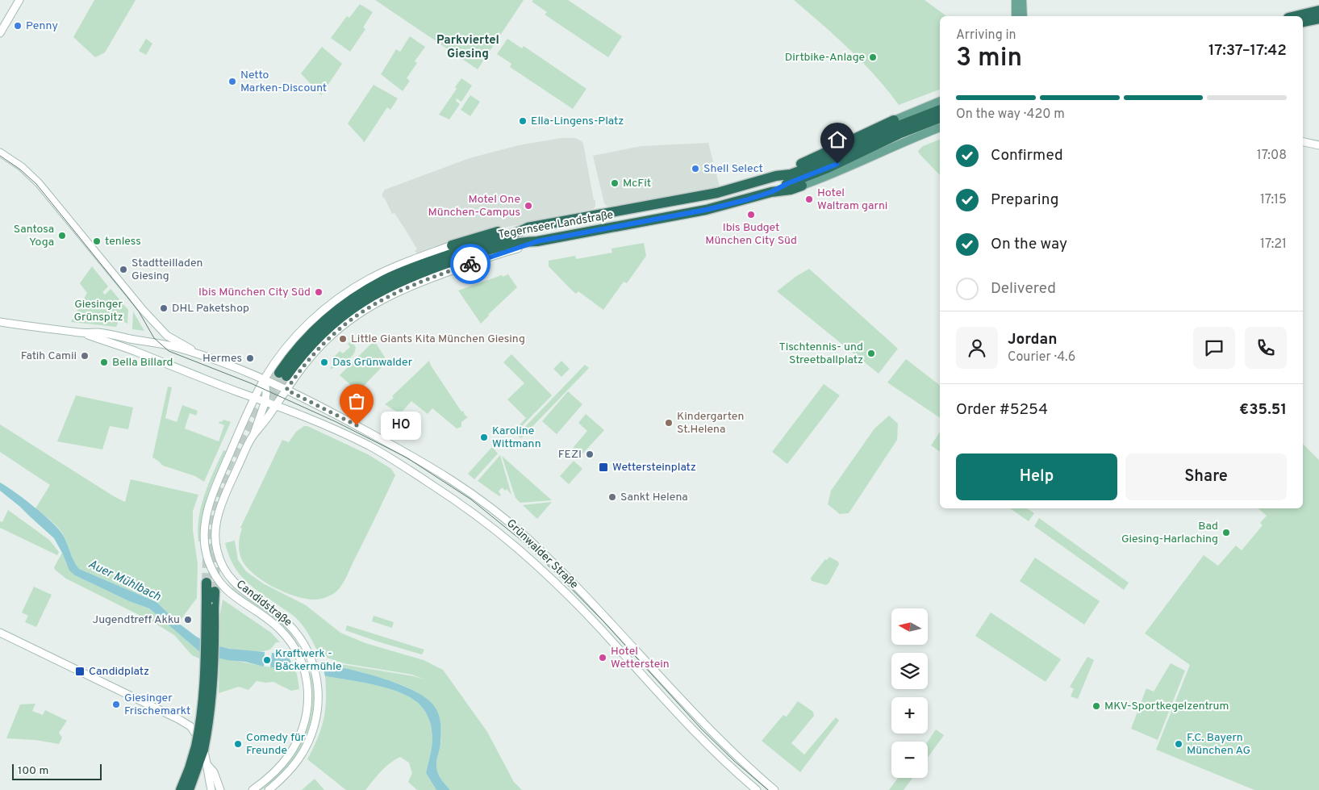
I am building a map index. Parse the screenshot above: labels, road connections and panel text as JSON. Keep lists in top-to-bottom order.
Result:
{
  "streets": {
    "highway": ["Tegernseer Landstraße"],
    "main road": ["Grünwalder Straße", "Candidstraße"]
  },
  "crossings": [
    ["Tegernseer Landstraße", "Grünwalder Straße"],
    ["Tegernseer Landstraße", "Candidstraße"],
    ["Grünwalder Straße", "Candidstraße"]
  ],
  "districts": ["Parkviertel Giesing"],
  "water": ["Auer Mühlbach"],
  "parks": ["Giesinger Grünspitz"],
  "places": {
    "other": [
      "Penny",
      "Dirtbike-Anlage",
      "Netto Marken-Discount",
      "Ella-Lingens-Platz",
      "Shell Select",
      "McFit",
      "Hotel Waltram garni",
      "Motel One München-Campus",
      "Ibis Budget München City Süd",
      "Santosa Yoga",
      "tenless",
      "Stadtteilladen Giesing",
      "Ibis München City Süd",
      "DHL Paketshop",
      "Little Giants Kita München Giesing",
      "Tischtennis- und Streetballplatz",
      "Fatih Camii",
      "Hermes",
      "Bella Billard",
      "Das Grünwalder",
      "Kindergarten St.Helena",
      "HO",
      "Karoline Wittmann",
      "FEZI",
      "Sankt Helena",
      "Bad Giesing-Harlaching",
      "Jugendtreff Akku",
      "Hotel Wetterstein",
      "Kraftwerk - Bäckermühle",
      "Giesinger Frischemarkt",
      "MKV-Sportkegelzentrum",
      "Comedy für Freunde",
      "F.C. Bayern München AG"
    ],
    "transit": ["Wettersteinplatz", "Candidplatz"]
  },
  "scale_bar": "100 m",
  "north": "left",
  "page": {
    "heading": ["3 min", "Arriving in", "17:37–17:42"],
    "panel": [
      "Jordan",
      "Courier · 4.6",
      "Order #5254",
      "€35.51"
    ],
    "bar": "On the way · 420 m",
    "list": [
      ["Confirmed", "17:08"],
      ["Preparing", "17:15"],
      ["On the way", "17:21"],
      "Delivered"
    ],
    "bubble": "HO",
    "buttons": ["Help", "Share"],
    "map_buttons": ["+", "−"],
    "scale": "100 m"
  }
}
